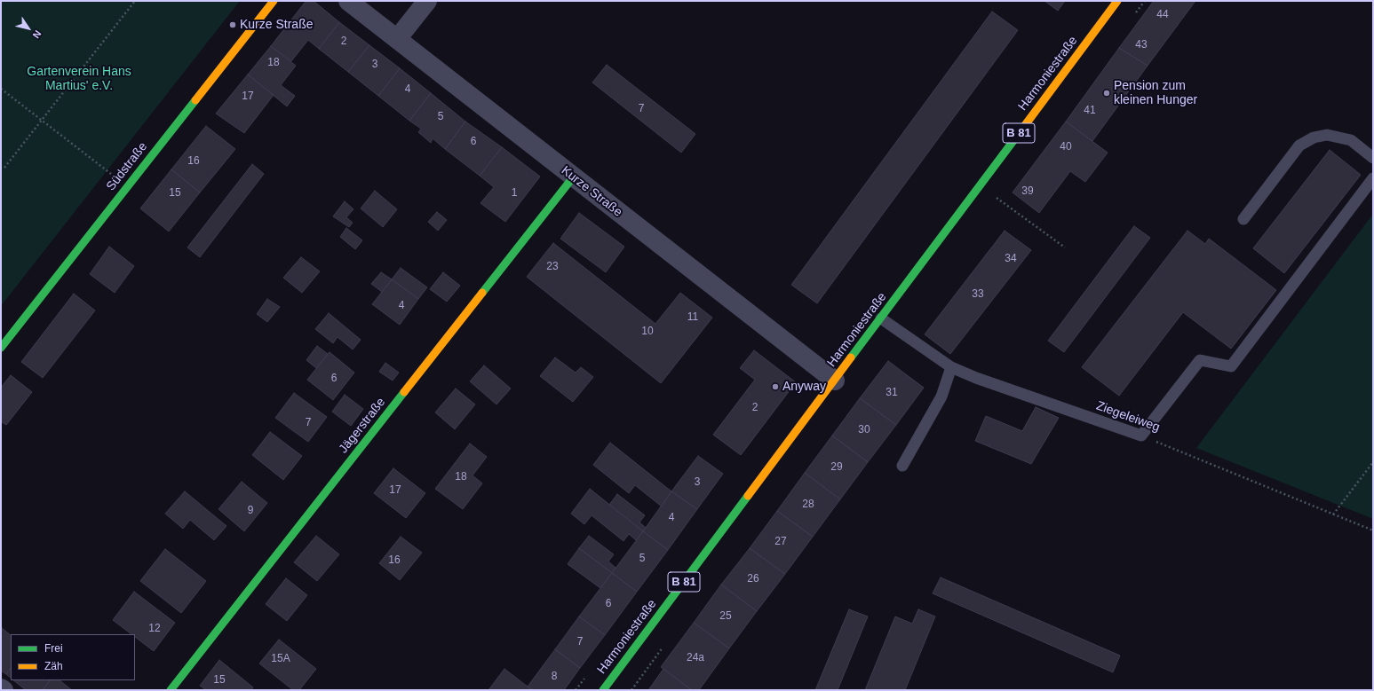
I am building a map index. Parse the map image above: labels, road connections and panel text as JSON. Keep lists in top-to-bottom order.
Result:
{
  "streets": {
    "street": [
      "Harmoniestraße",
      "B 81",
      "Südstraße",
      "Kurze Straße",
      "Jägerstraße"
    ],
    "lane": ["Ziegeleiweg"]
  },
  "crossings": [
    ["Harmoniestraße", "Kurze Straße"],
    ["Harmoniestraße", "Ziegeleiweg"],
    ["Kurze Straße", "Jägerstraße"]
  ],
  "parks": ["Gartenverein Hans Martius' e.V."],
  "places": ["Kurze Straße", "Pension zum kleinen Hunger", "Anyway"],
  "house_numbers": [
    "44",
    "2",
    "43",
    "18",
    "3",
    "4",
    "17",
    "7",
    "41",
    "5",
    "6",
    "40",
    "16",
    "39",
    "15",
    "1",
    "34",
    "23",
    "33",
    "4",
    "11",
    "10",
    "6",
    "31",
    "2",
    "7",
    "30",
    "29",
    "18",
    "3",
    "17",
    "28",
    "9",
    "4",
    "27",
    "5",
    "16",
    "26",
    "6",
    "25",
    "12",
    "7",
    "24a",
    "15A",
    "8",
    "15"
  ],
  "legend": ["Frei", "Zäh"],
  "north": "bottom right"
}
